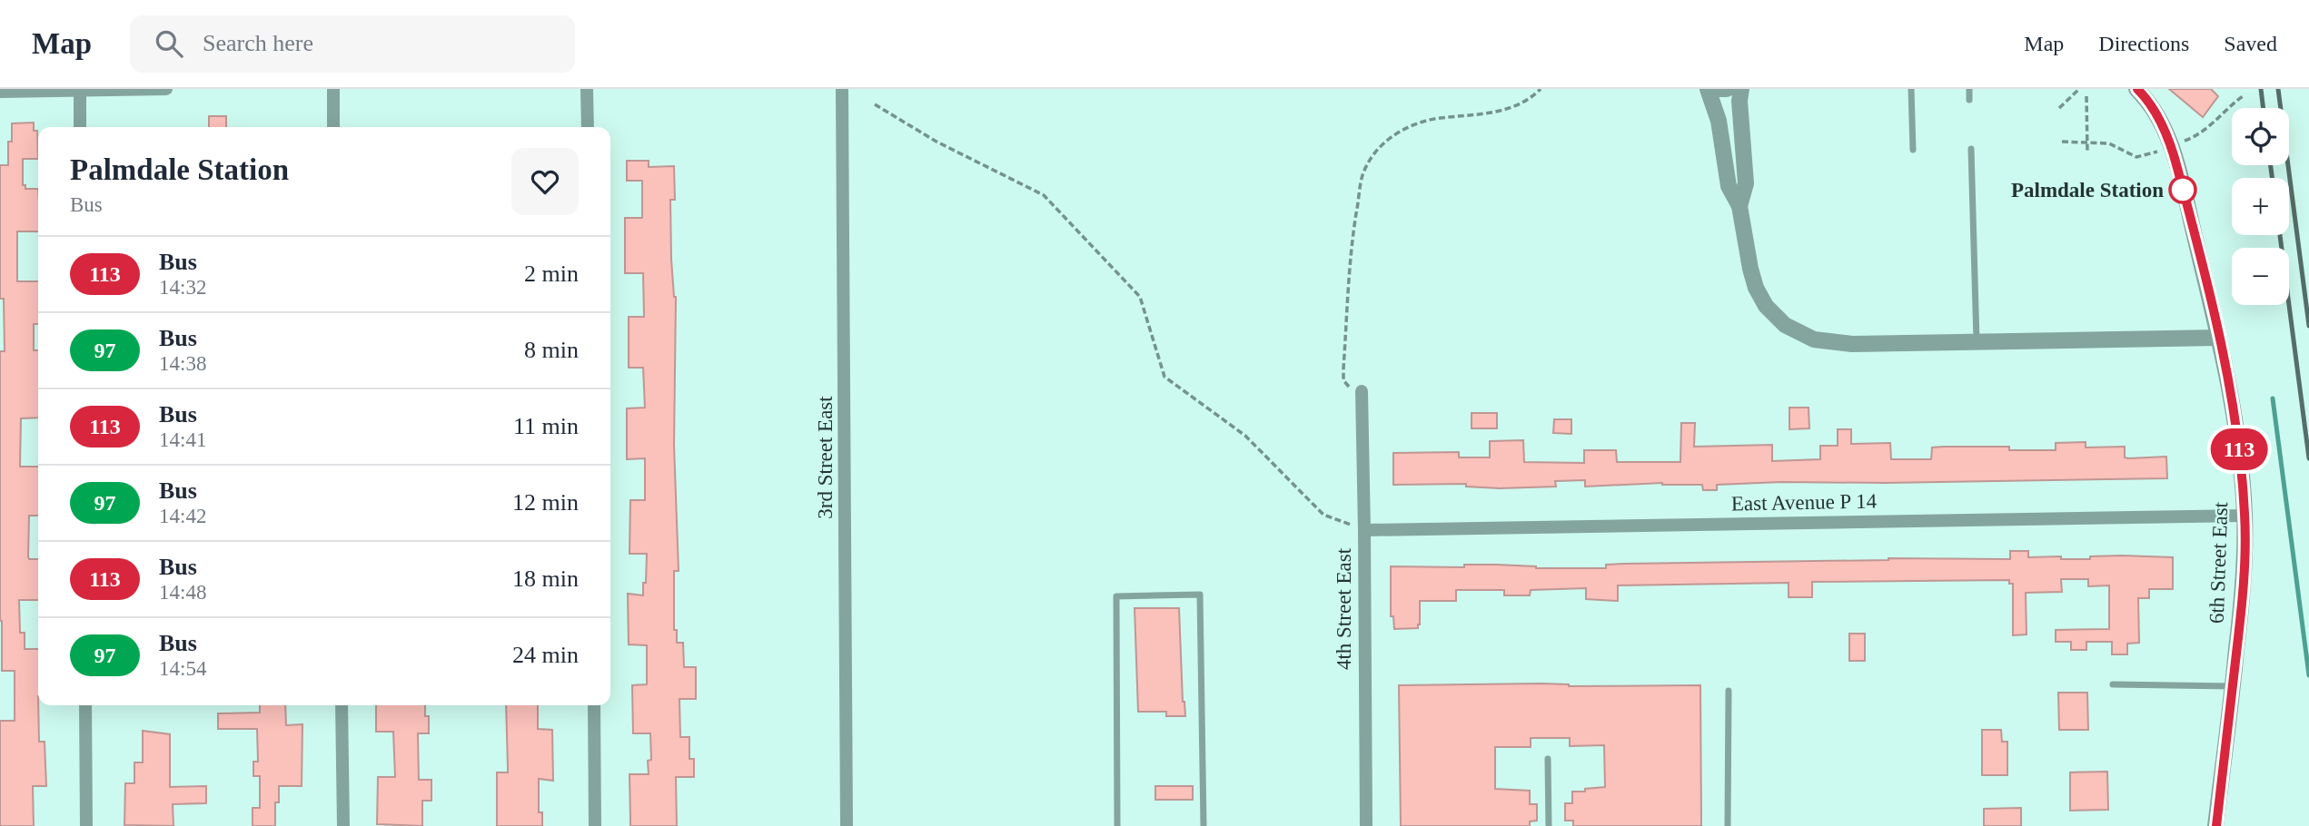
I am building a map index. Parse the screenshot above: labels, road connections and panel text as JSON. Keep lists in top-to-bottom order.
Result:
{
  "streets": {
    "street": [
      "3rd Street East",
      "East Avenue P 14",
      "6th Street East",
      "4th Street East"
    ]
  },
  "crossings": [
    ["East Avenue P 14", "6th Street East"],
    ["East Avenue P 14", "4th Street East"]
  ],
  "places": ["Palmdale Station"],
  "lines": ["bus line 113"],
  "page": {
    "header": "Map",
    "search": "Search here",
    "nav": ["Map", "Directions", "Saved"],
    "on_map": "113",
    "map_buttons": ["+", "−"],
    "heading": ["Palmdale Station", "Bus"],
    "list": [
      {
        "mark": "113",
        "name": "Bus",
        "note": "14:32",
        "value": "2 min"
      },
      {
        "mark": "97",
        "name": "Bus",
        "note": "14:38",
        "value": "8 min"
      },
      {
        "mark": "113",
        "name": "Bus",
        "note": "14:41",
        "value": "11 min"
      },
      {
        "mark": "97",
        "name": "Bus",
        "note": "14:42",
        "value": "12 min"
      },
      {
        "mark": "113",
        "name": "Bus",
        "note": "14:48",
        "value": "18 min"
      },
      {
        "mark": "97",
        "name": "Bus",
        "note": "14:54",
        "value": "24 min"
      }
    ]
  }
}
